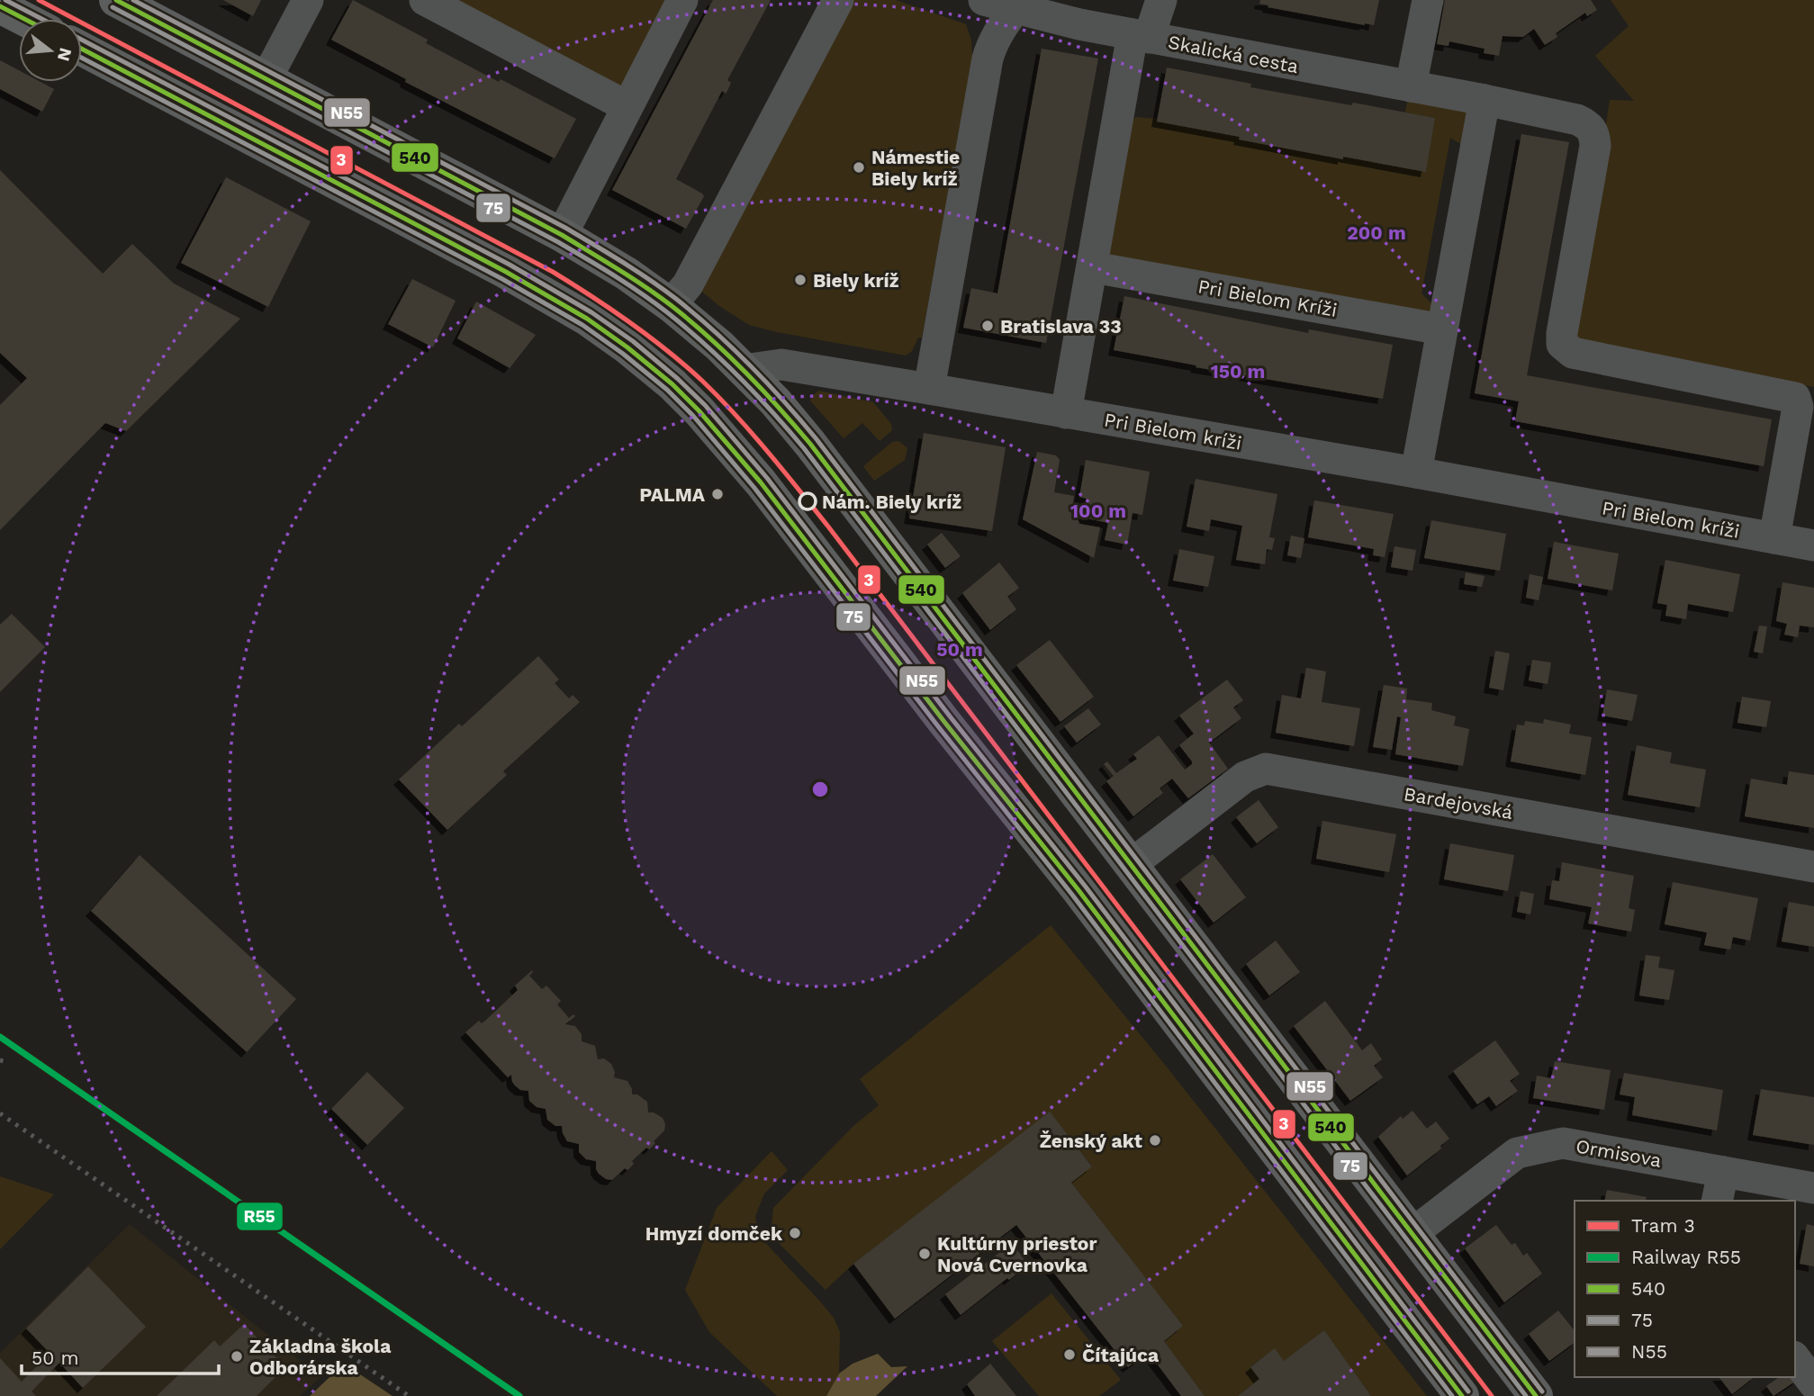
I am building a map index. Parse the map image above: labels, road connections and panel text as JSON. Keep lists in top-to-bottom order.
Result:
{
  "streets": {
    "street": [
      "Skalická cesta",
      "Pri Bielom Kríži",
      "Pri Bielom kríži",
      "Bardejovská",
      "Ormisova"
    ]
  },
  "crossings": [
    ["Skalická cesta", "Pri Bielom kríži"]
  ],
  "places": [
    "Námestie Biely kríž",
    "Biely kríž",
    "Bratislava 33",
    "PALMA",
    "Nám. Biely kríž",
    "Ženský akt",
    "Hmyzí domček",
    "Kultúrny priestor Nová Cvernovka",
    "Čítajúca",
    "Základna škola Odborárska"
  ],
  "lines": [
    "tram line 3",
    "transit line 540",
    "transit line N55",
    "transit line 75",
    "rail line R55"
  ],
  "legend": [
    "Tram 3",
    "Railway R55",
    "540",
    "75",
    "N55"
  ],
  "scale_bar": "50 m",
  "north": "right",
  "rings": [
    "200 m",
    "150 m",
    "100 m",
    "50 m"
  ]
}
